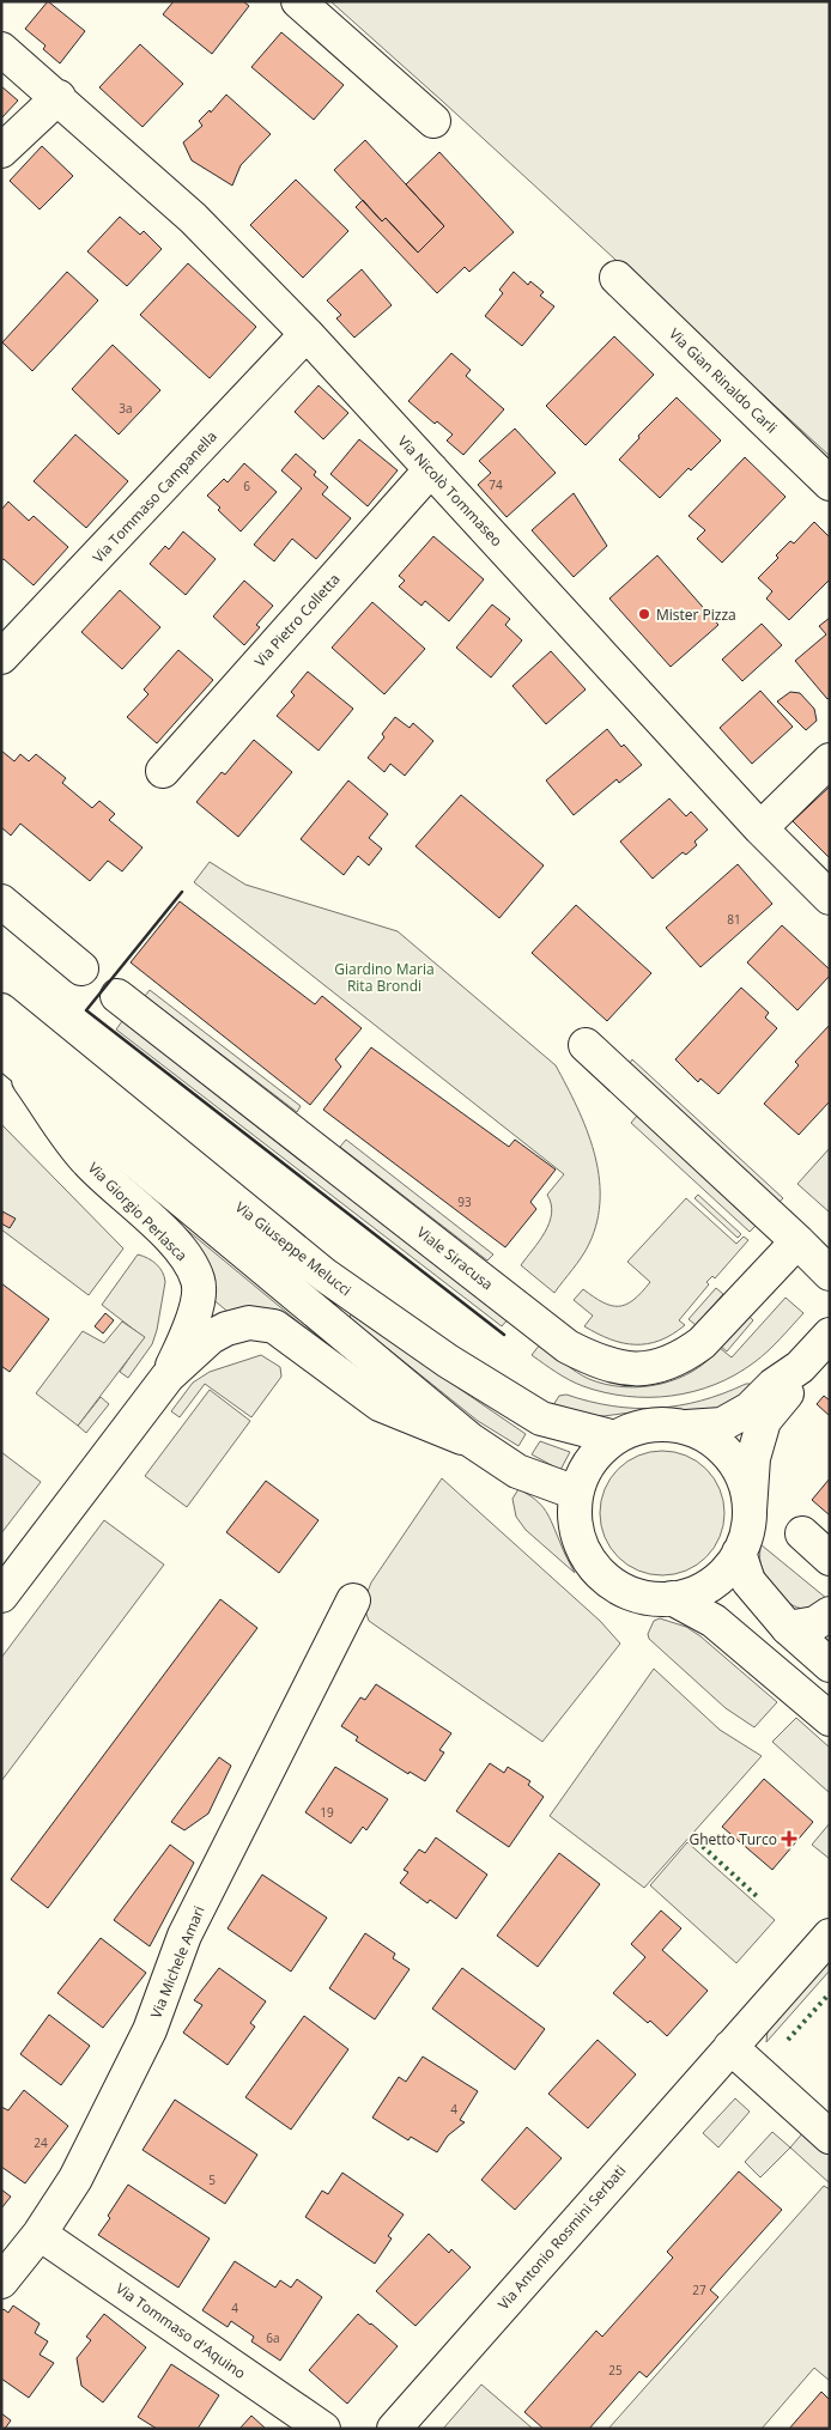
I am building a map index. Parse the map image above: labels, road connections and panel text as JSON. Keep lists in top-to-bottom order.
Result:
{
  "streets": {
    "street": [
      "Via Gian Rinaldo Carli",
      "Via Nicolò Tommaseo",
      "Via Tommaso Campanella",
      "Via Pietro Colletta",
      "Via Giorgio Perlasca",
      "Via Giuseppe Melucci",
      "Viale Siracusa",
      "Via Michele Amari",
      "Via Antonio Rosmini Serbati",
      "Via Tommaso d'Aquino"
    ]
  },
  "crossings": [
    ["Via Nicolò Tommaseo", "Via Tommaso Campanella"],
    ["Via Nicolò Tommaseo", "Via Pietro Colletta"],
    ["Via Michele Amari", "Via Tommaso d'Aquino"]
  ],
  "parks": ["Giardino Maria Rita Brondi"],
  "places": {
    "other": ["Mister Pizza"],
    "health": ["Ghetto Turco"]
  },
  "house_numbers": [
    "3a",
    "74",
    "6",
    "81",
    "93",
    "19",
    "4",
    "24",
    "5",
    "27",
    "4",
    "6a",
    "25"
  ]
}
